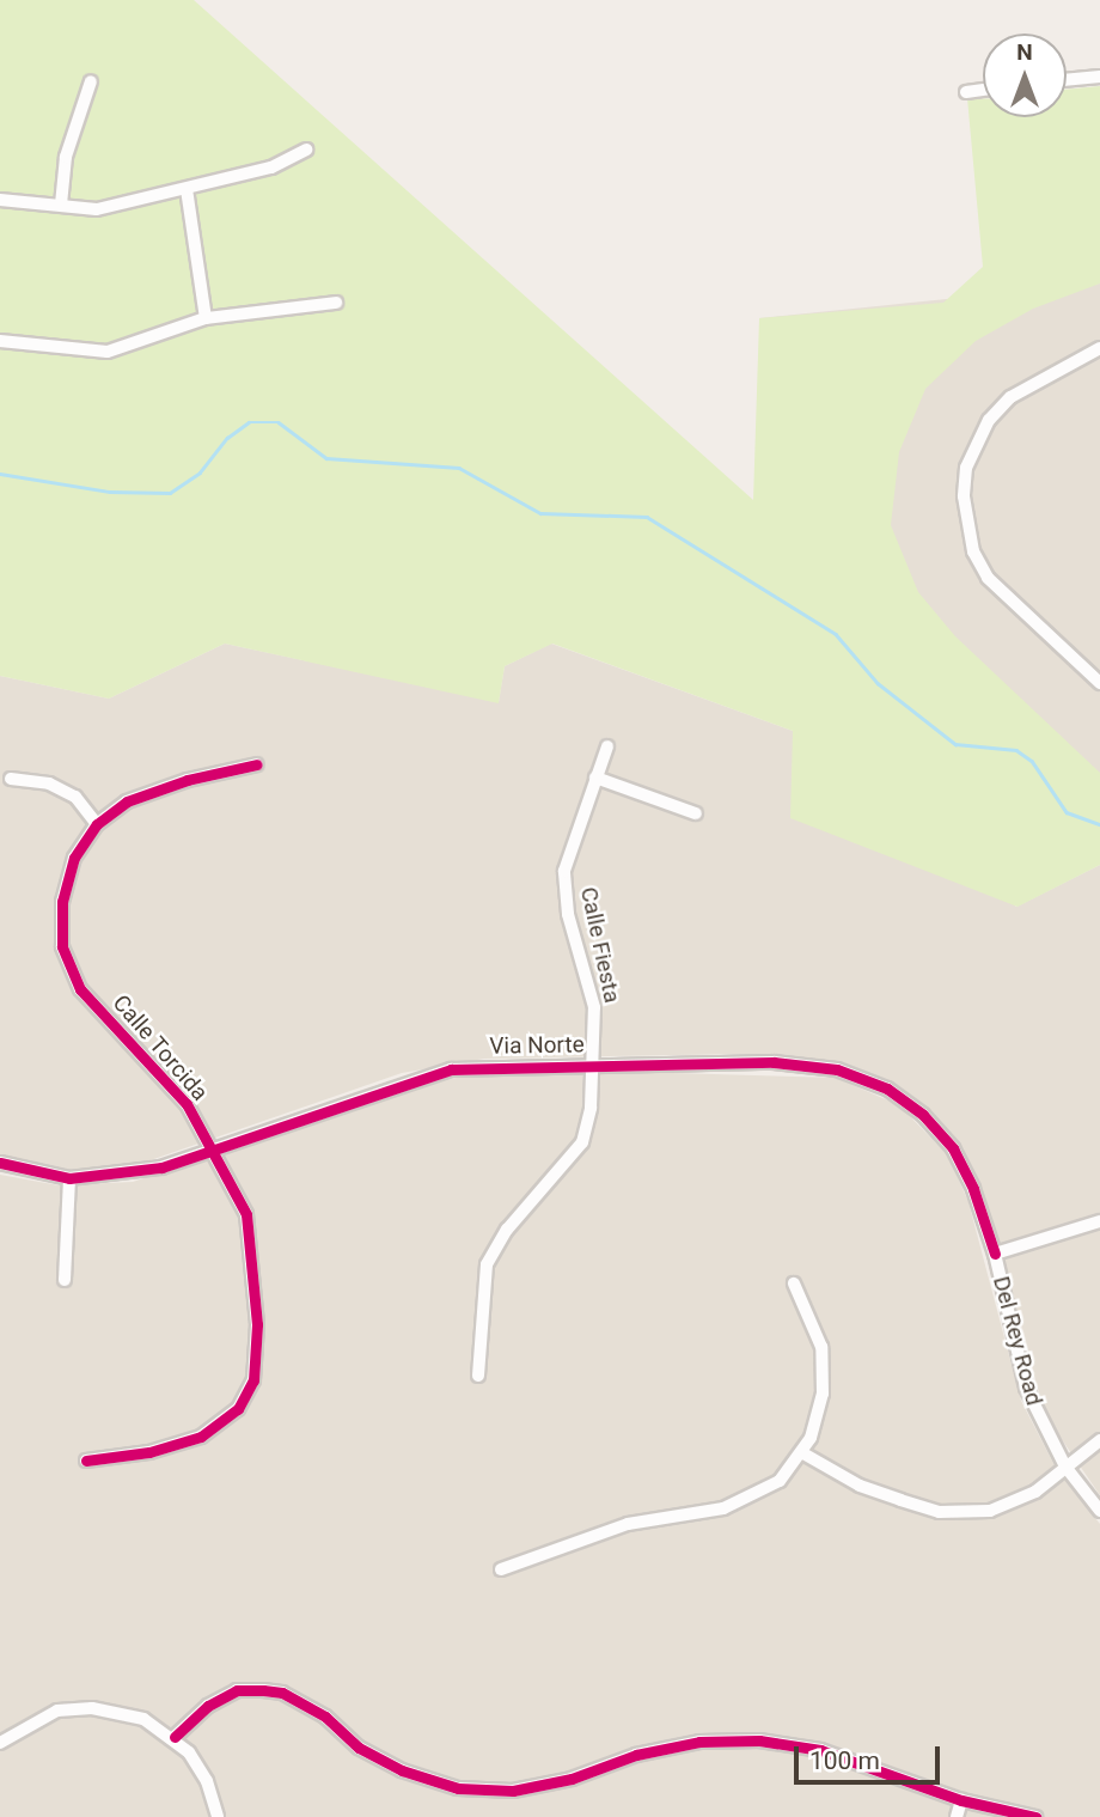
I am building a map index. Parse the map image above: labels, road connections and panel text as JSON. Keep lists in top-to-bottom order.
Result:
{
  "streets": {
    "street": [
      "Calle Fiesta",
      "Via Norte",
      "Calle Torcida",
      "Del Rey Road"
    ]
  },
  "crossings": [
    ["Calle Fiesta", "Via Norte"],
    ["Via Norte", "Calle Torcida"],
    ["Via Norte", "Del Rey Road"]
  ],
  "scale_bar": "100 m",
  "north": "top"
}
